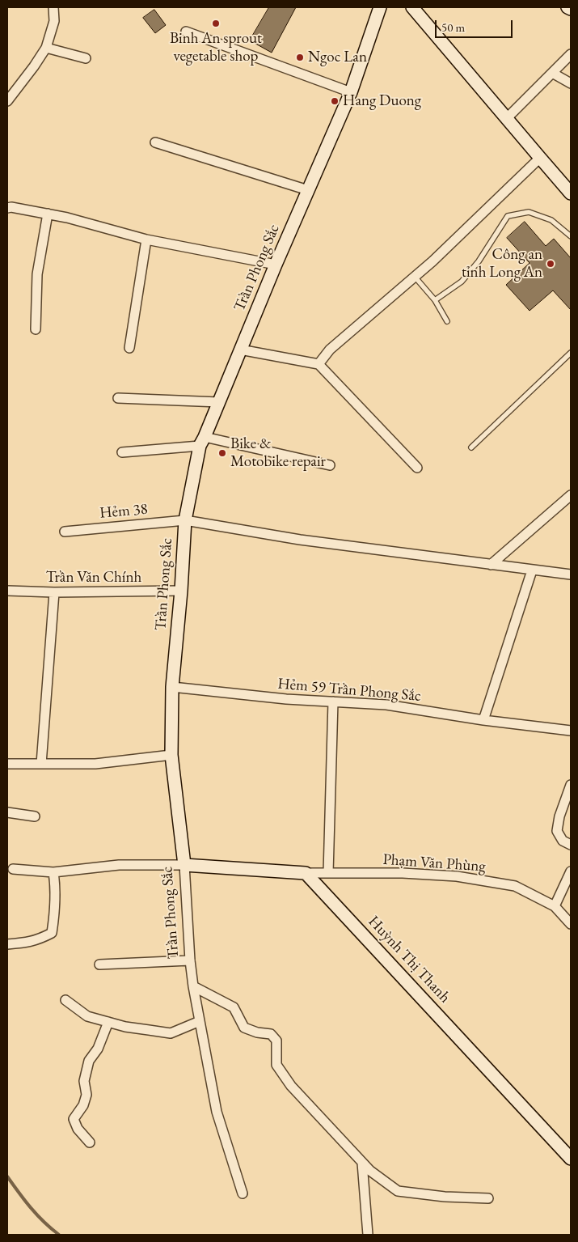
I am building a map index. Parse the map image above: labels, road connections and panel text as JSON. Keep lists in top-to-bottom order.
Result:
{
  "streets": {
    "street": [
      "Trần Phong Sắc",
      "Hẻm 38",
      "Trần Văn Chính",
      "Hẻm 59 Trần Phong Sắc",
      "Phạm Văn Phùng",
      "Huỳnh Thị Thanh"
    ]
  },
  "crossings": [
    ["Trần Phong Sắc", "Hẻm 38"],
    ["Trần Phong Sắc", "Trần Văn Chính"],
    ["Trần Phong Sắc", "Hẻm 59 Trần Phong Sắc"],
    ["Phạm Văn Phùng", "Huỳnh Thị Thanh"]
  ],
  "places": [
    "Binh An sprout vegetable shop",
    "Ngoc Lan",
    "Hang Duong",
    "Công an tỉnh Long An",
    "Bike & Motobike repair"
  ],
  "scale_bar": "50 m"
}
